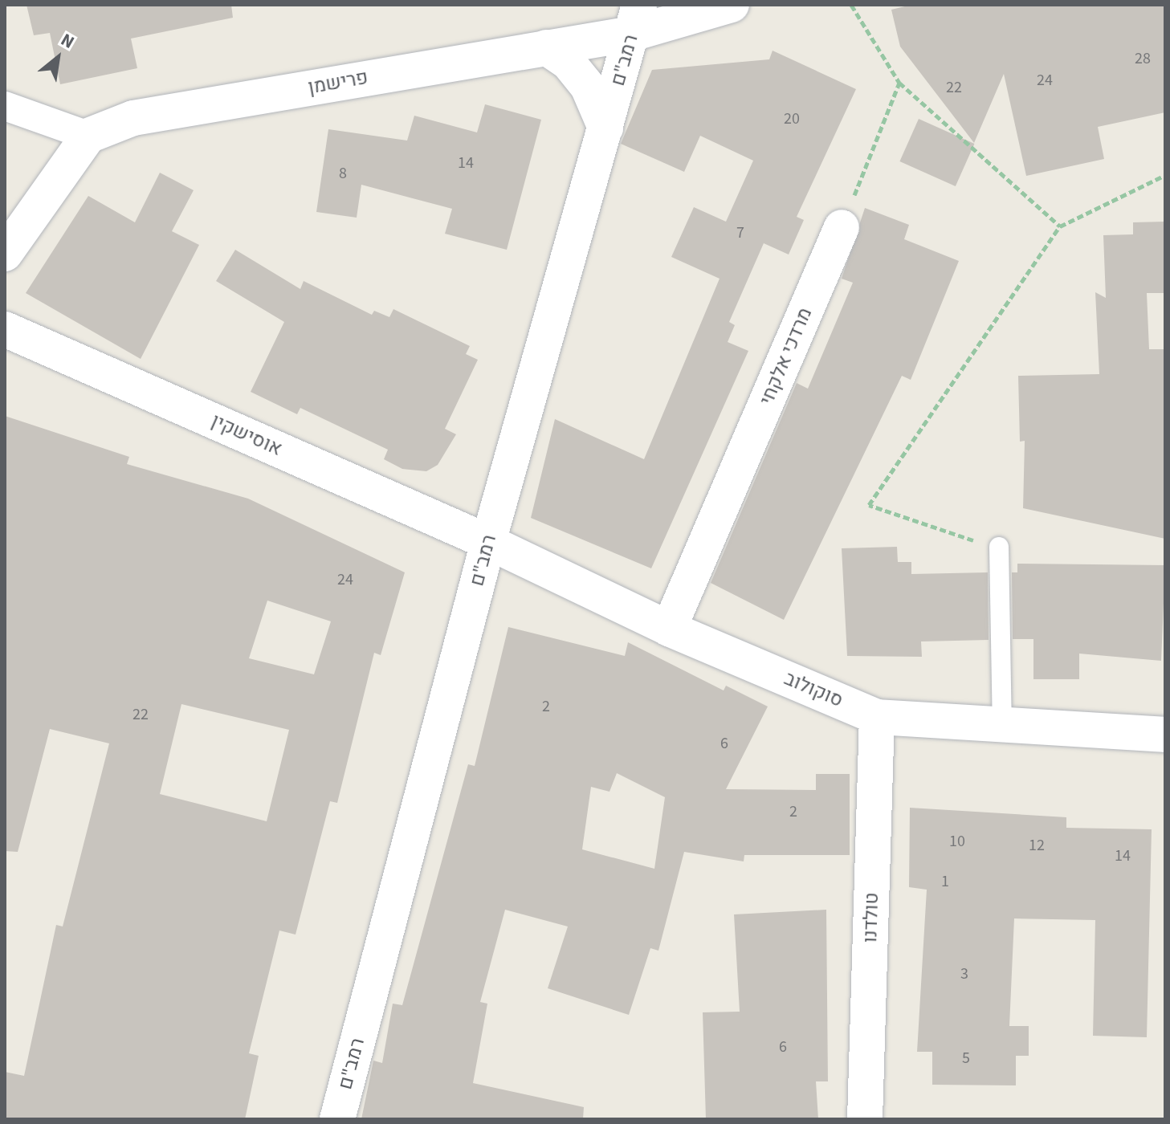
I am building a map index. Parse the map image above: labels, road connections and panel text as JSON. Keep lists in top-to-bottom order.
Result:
{
  "streets": {
    "street": [
      "רמב\"ם",
      "פרישמן",
      "מרדכי אלקחי",
      "אוסישקין",
      "סוקולוב",
      "טולדנו"
    ]
  },
  "crossings": [
    ["רמב\"ם", "פרישמן"],
    ["רמב\"ם", "אוסישקין"],
    ["רמב\"ם", "סוקולוב"],
    ["מרדכי אלקחי", "סוקולוב"],
    ["אוסישקין", "סוקולוב"],
    ["סוקולוב", "טולדנו"]
  ],
  "house_numbers": [
    "28",
    "24",
    "22",
    "20",
    "14",
    "8",
    "7",
    "24",
    "2",
    "22",
    "6",
    "2",
    "10",
    "12",
    "14",
    "1",
    "3",
    "6",
    "5"
  ],
  "north": "top right"
}
